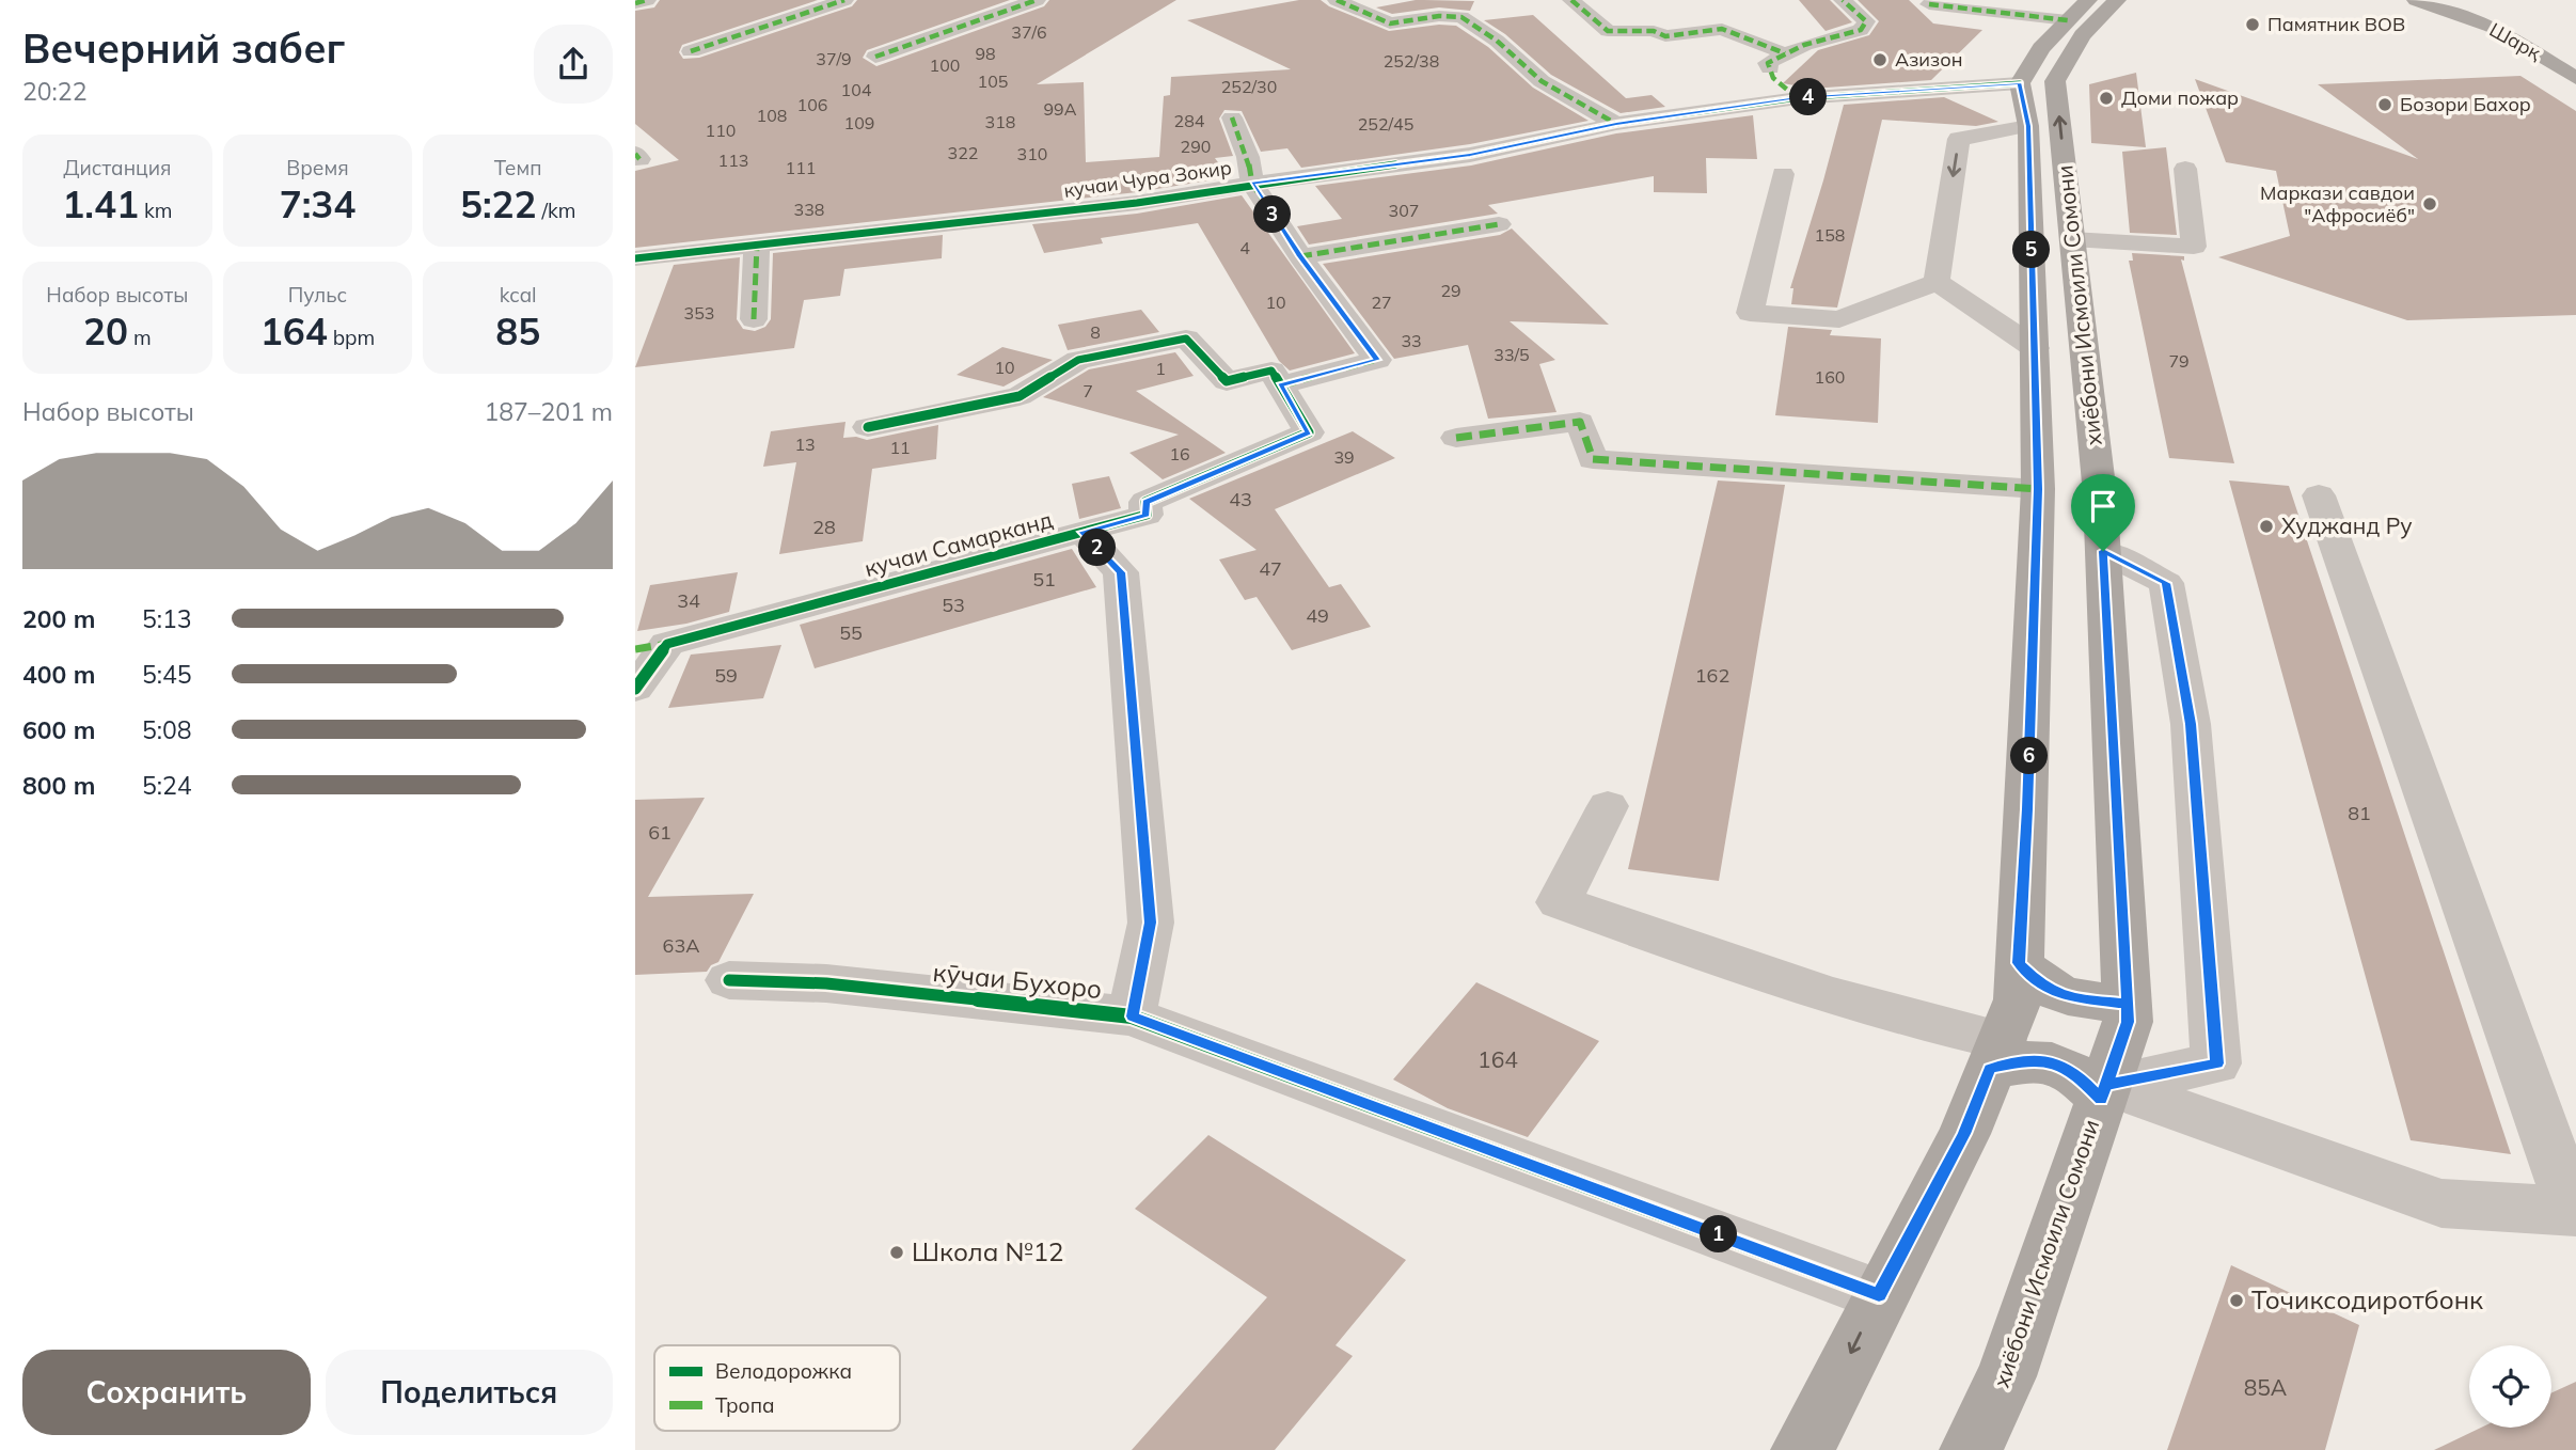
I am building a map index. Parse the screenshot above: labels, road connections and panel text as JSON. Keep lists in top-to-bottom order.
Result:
{
  "streets": {
    "main road": ["Шарқ", "хиёбони Исмоили Сомони"],
    "street": ["кучаи Чура Зокир", "кучаи Самарканд", "кӯчаи Бухоро"]
  },
  "crossings": [
    ["кучаи Самарканд", "кӯчаи Бухоро"]
  ],
  "places": [
    "Памятник ВОВ",
    "Азизон",
    "Доми пожар",
    "Бозори Бахор",
    "Маркази савдои \"Афросиёб\"",
    "Худжанд Ру",
    "Школа №12",
    "Точиксодиротбонк"
  ],
  "house_numbers": [
    "37/6",
    "98",
    "37/9",
    "252/38",
    "100",
    "105",
    "252/30",
    "104",
    "106",
    "99А",
    "108",
    "284",
    "318",
    "109",
    "252/45",
    "110",
    "290",
    "322",
    "310",
    "113",
    "111",
    "338",
    "307",
    "158",
    "4",
    "29",
    "10",
    "27",
    "353",
    "8",
    "33",
    "33/5",
    "79",
    "10",
    "1",
    "160",
    "7",
    "13",
    "11",
    "16",
    "39",
    "43",
    "28",
    "47",
    "51",
    "34",
    "53",
    "49",
    "55",
    "59",
    "162",
    "81",
    "61",
    "63А",
    "164",
    "85А"
  ],
  "legend": ["Велодорожка", "Тропа"],
  "page": {
    "heading": ["Вечерний забег", "20:22"],
    "pins": [
      "4",
      "3",
      "5",
      "2",
      "6",
      "1"
    ],
    "stats": [
      ["Дистанция", "1.41 km"],
      ["Время", "7:34"],
      ["Темп", "5:22 /km"],
      ["Набор высоты", "20 m"],
      ["Пульс", "164 bpm"],
      ["kcal", "85"]
    ],
    "chart": ["Набор высоты", "187–201 m"],
    "list": [
      {
        "name": "200 m",
        "note": "5:13"
      },
      {
        "name": "400 m",
        "note": "5:45"
      },
      {
        "name": "600 m",
        "note": "5:08"
      },
      {
        "name": "800 m",
        "note": "5:24"
      }
    ],
    "buttons": ["Сохранить", "Поделиться"]
  }
}
